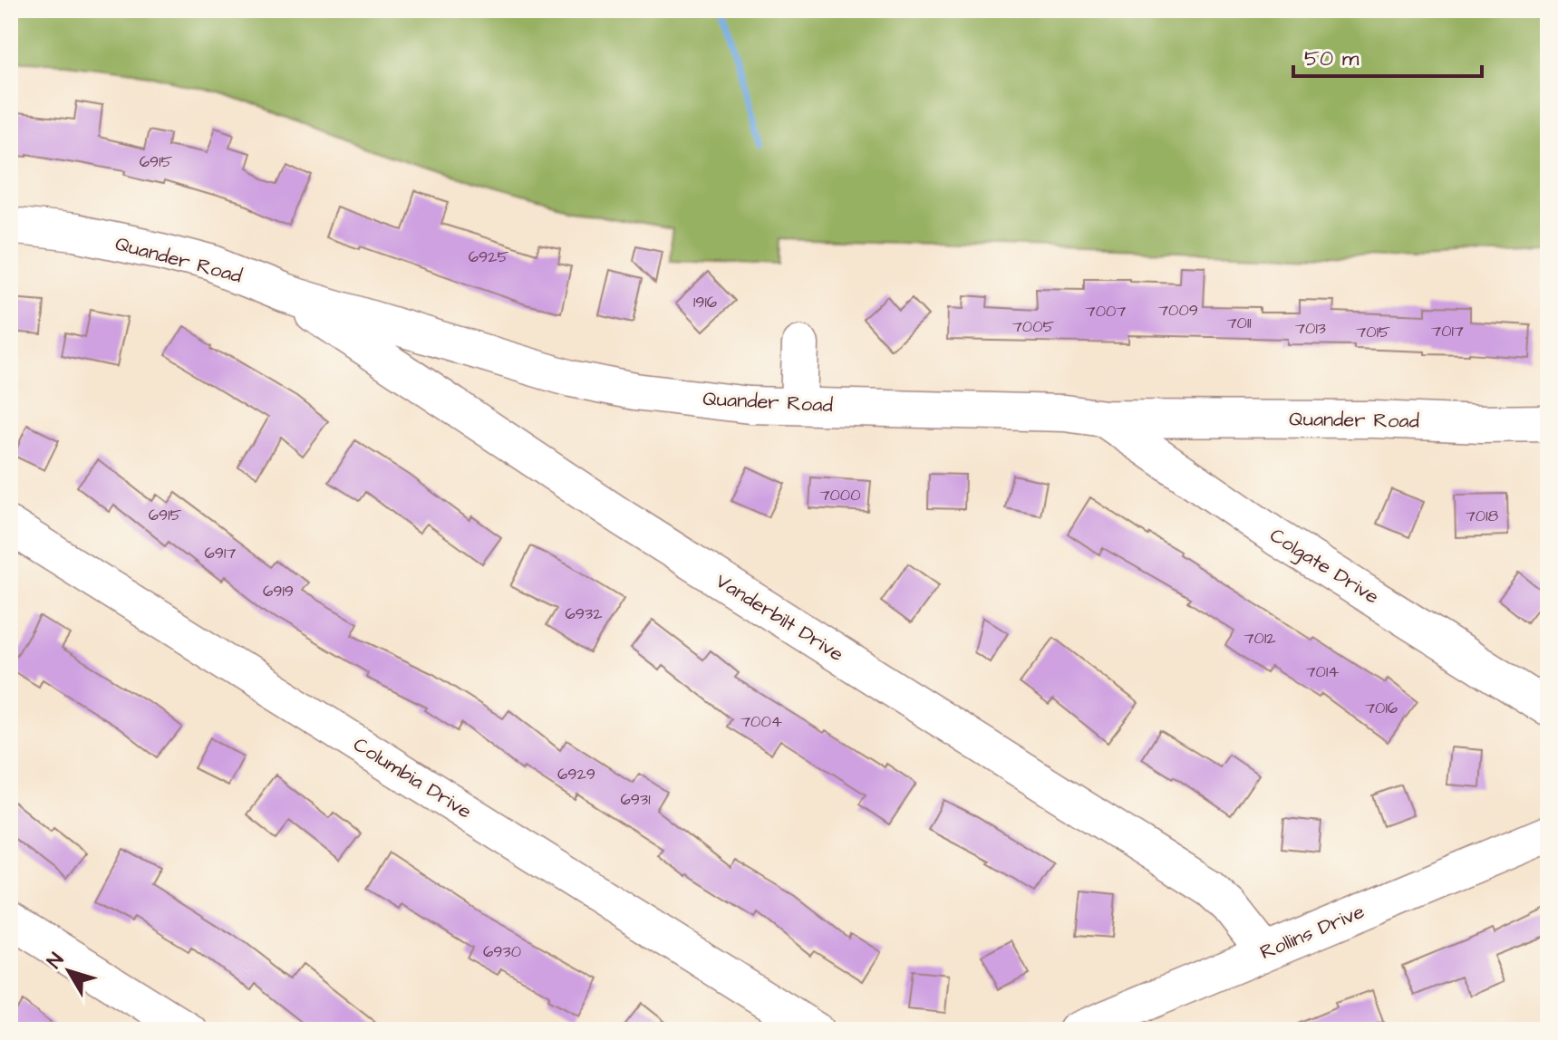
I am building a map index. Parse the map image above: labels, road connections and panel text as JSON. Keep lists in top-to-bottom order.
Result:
{
  "streets": {
    "street": [
      "Quander Road",
      "Colgate Drive",
      "Vanderbilt Drive",
      "Columbia Drive",
      "Rollins Drive"
    ]
  },
  "crossings": [
    ["Quander Road", "Colgate Drive"],
    ["Quander Road", "Vanderbilt Drive"],
    ["Vanderbilt Drive", "Rollins Drive"]
  ],
  "house_numbers": [
    "6915",
    "6925",
    "1916",
    "7009",
    "7007",
    "7011",
    "7005",
    "7013",
    "7017",
    "7015",
    "7000",
    "6915",
    "7018",
    "6917",
    "6919",
    "6932",
    "7012",
    "7014",
    "7016",
    "7004",
    "6929",
    "6931",
    "6930"
  ],
  "scale_bar": "50 m",
  "north": "top left"
}
